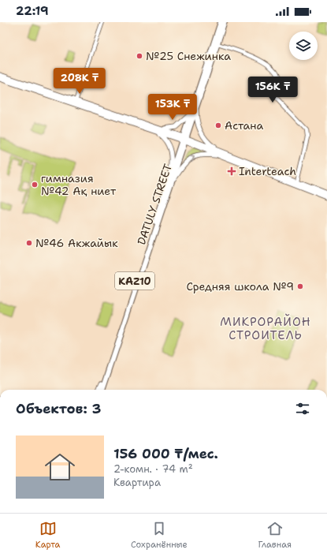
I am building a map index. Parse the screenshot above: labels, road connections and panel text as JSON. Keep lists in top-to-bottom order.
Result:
{
  "streets": {
    "highway": ["DATULY STREET", "KAZ10"]
  },
  "districts": ["МИКРОРАЙОН СТРОИТЕЛЬ"],
  "places": {
    "other": [
      "№25 Снежинка",
      "Астана",
      "гимназия №42 Ақ ниет",
      "№46 Акжайык",
      "Средняя школа №9"
    ],
    "health": ["Interteach"]
  },
  "page": {
    "status": "22:19",
    "price": ["208K ₸", "156K ₸", "153K ₸"],
    "heading": "Объектов: 3",
    "list": [
      {
        "name": "156 000 ₸/мес.",
        "note": "2-комн. · 74 m² · Квартира"
      }
    ],
    "tabs": ["Карта", "Сохранённые", "Главная"]
  }
}
